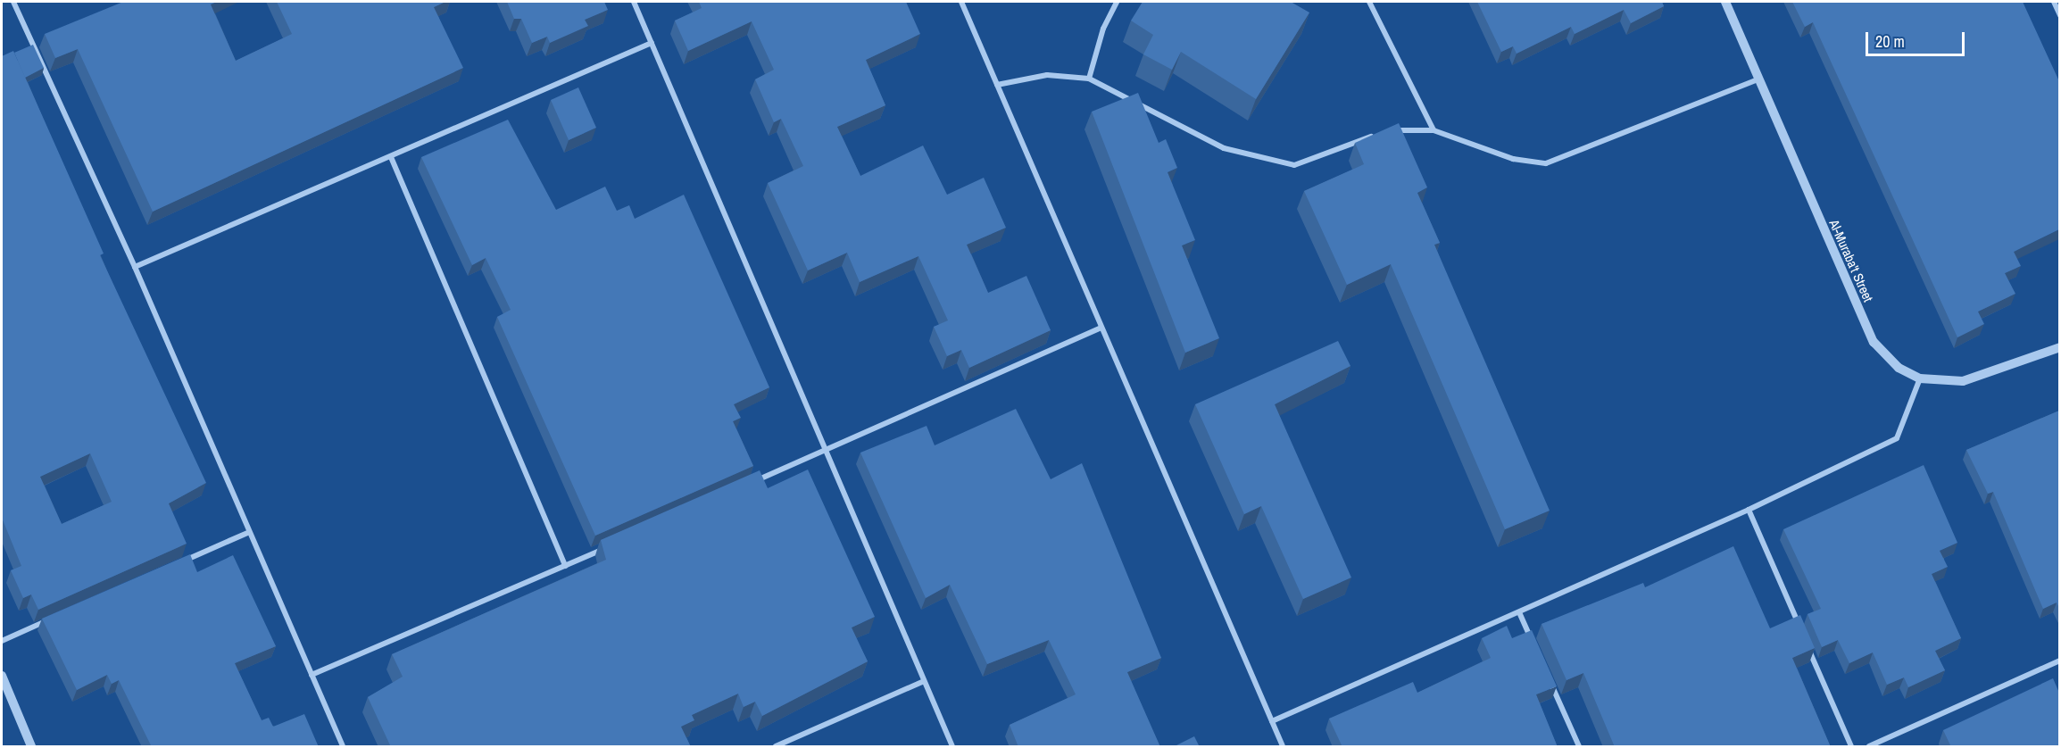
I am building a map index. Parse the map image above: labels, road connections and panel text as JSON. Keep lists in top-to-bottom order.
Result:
{
  "streets": {
    "street": ["Al-Muraba't Street"]
  },
  "scale_bar": "20 m"
}
